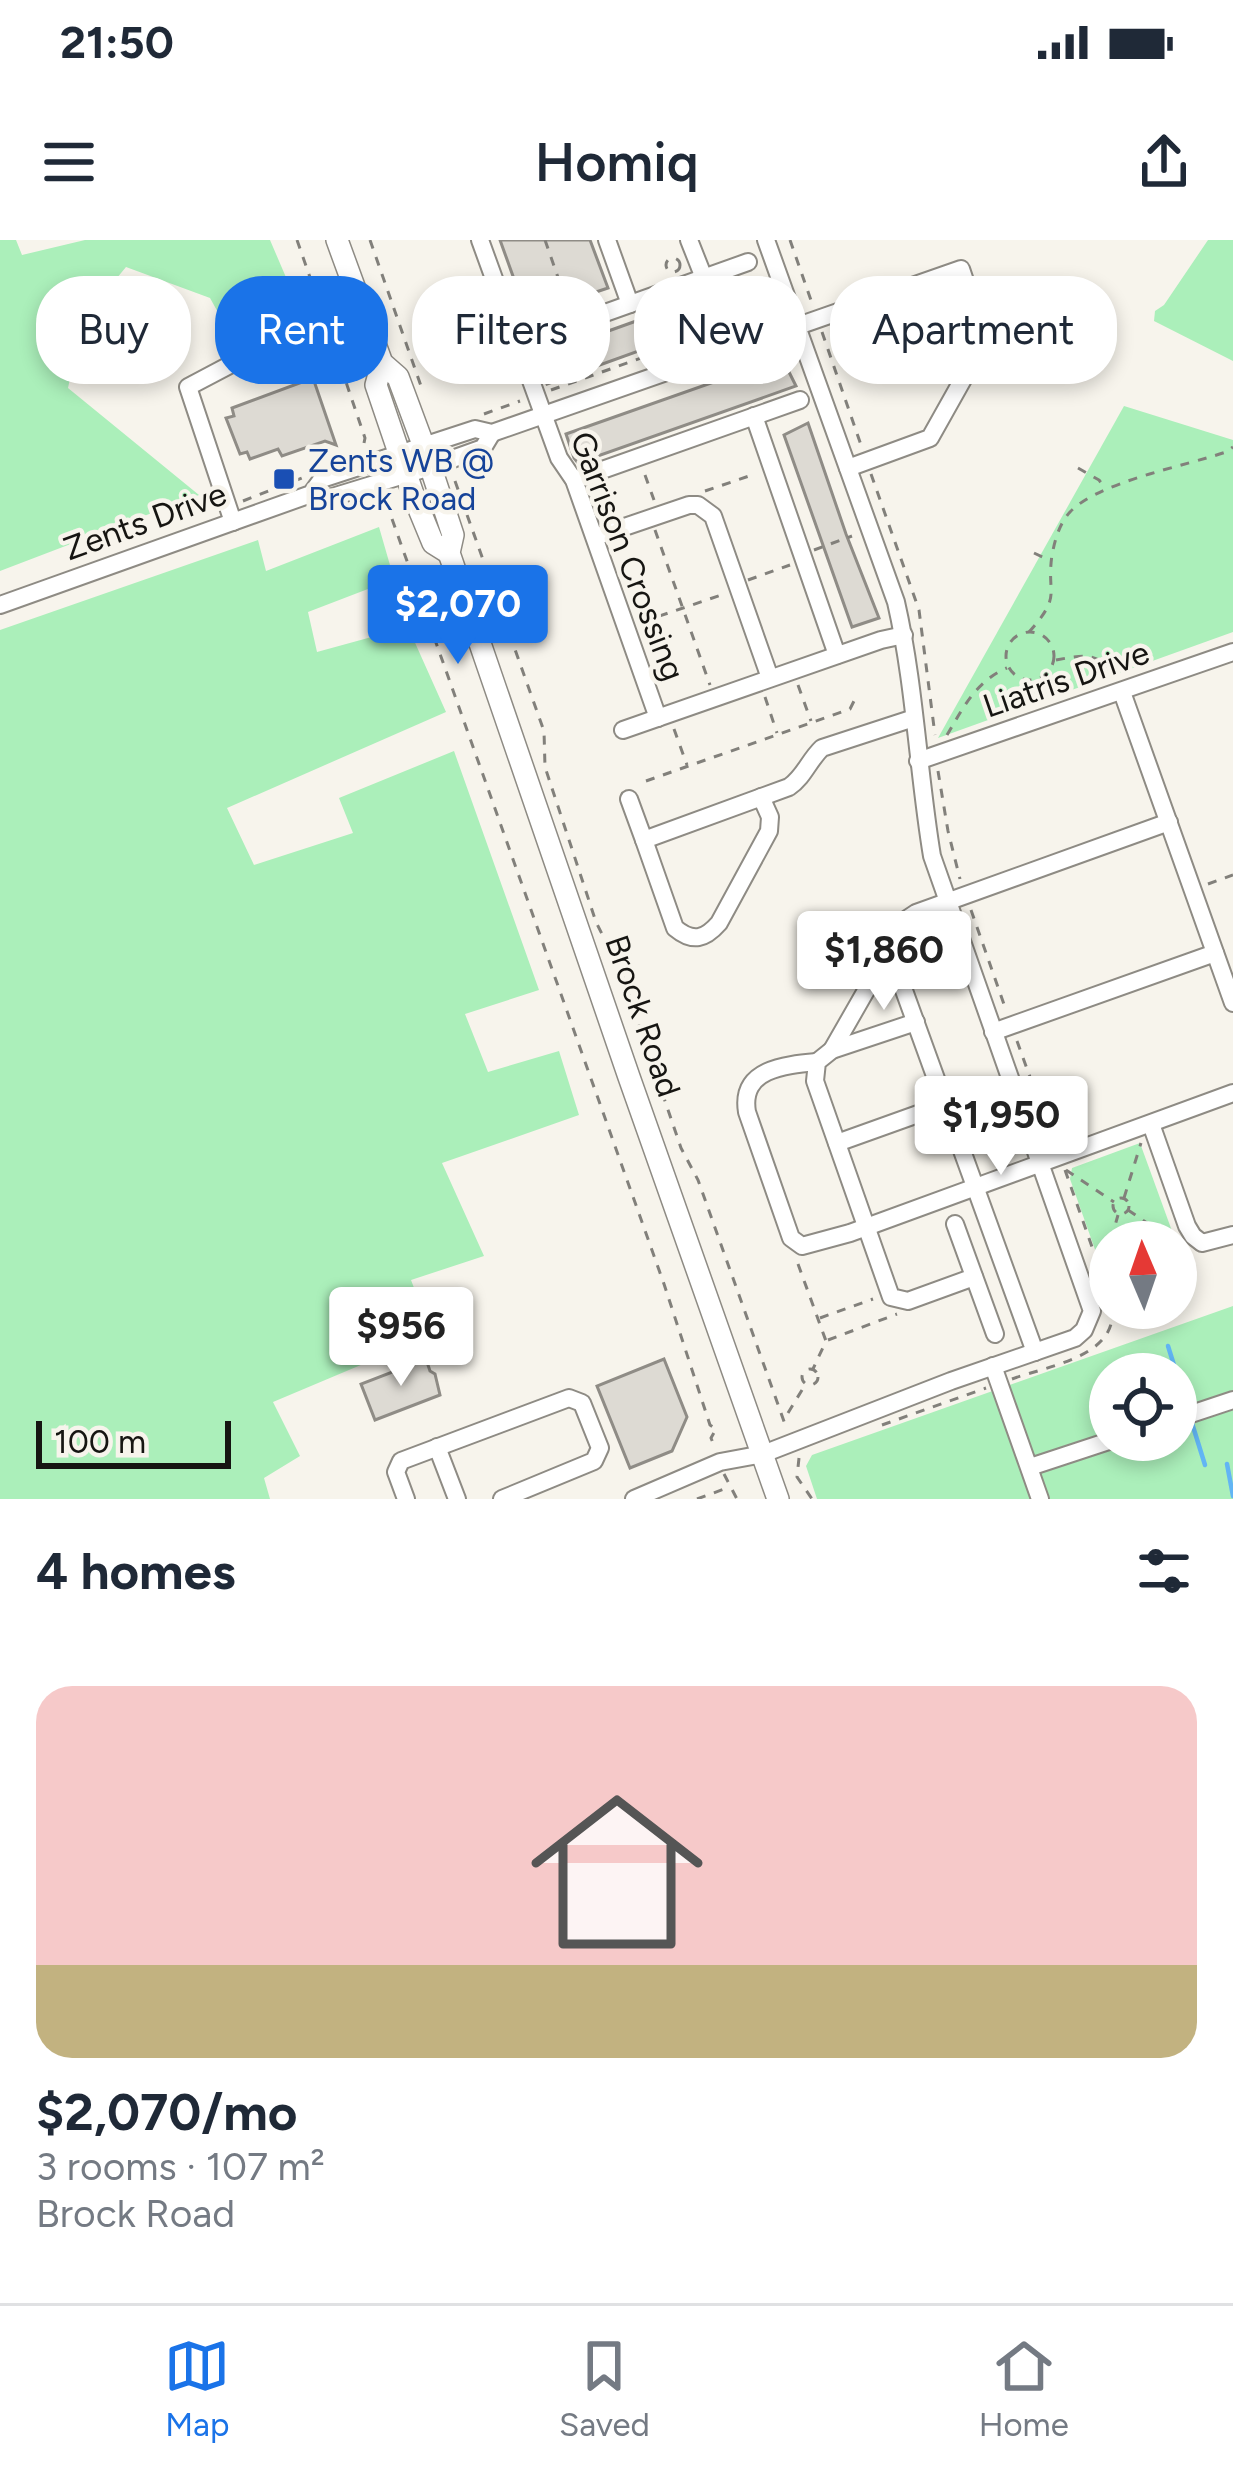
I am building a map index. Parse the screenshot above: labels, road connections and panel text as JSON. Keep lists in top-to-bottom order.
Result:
{
  "streets": {
    "main road": ["Brock Road"],
    "street": ["Zents Drive", "Garrison Crossing", "Liatris Drive"]
  },
  "crossings": [
    ["Zents Drive", "Garrison Crossing"],
    ["Zents Drive", "Brock Road"]
  ],
  "places": {
    "transit": ["Zents WB @ Brock Road"]
  },
  "scale_bar": "100 m",
  "north": "top",
  "page": {
    "status": "21:50",
    "header": "Homiq",
    "chip": [
      "Buy",
      "Rent",
      "Filters",
      "New",
      "Apartment"
    ],
    "price": [
      "$2,070",
      "$1,860",
      "$1,950",
      "$956"
    ],
    "scale": "100 m",
    "heading": "4 homes",
    "list": [
      {
        "name": "$2,070/mo",
        "note": "3 rooms · 107 m² · Brock Road"
      }
    ],
    "tabs": ["Map", "Saved", "Home"]
  }
}
